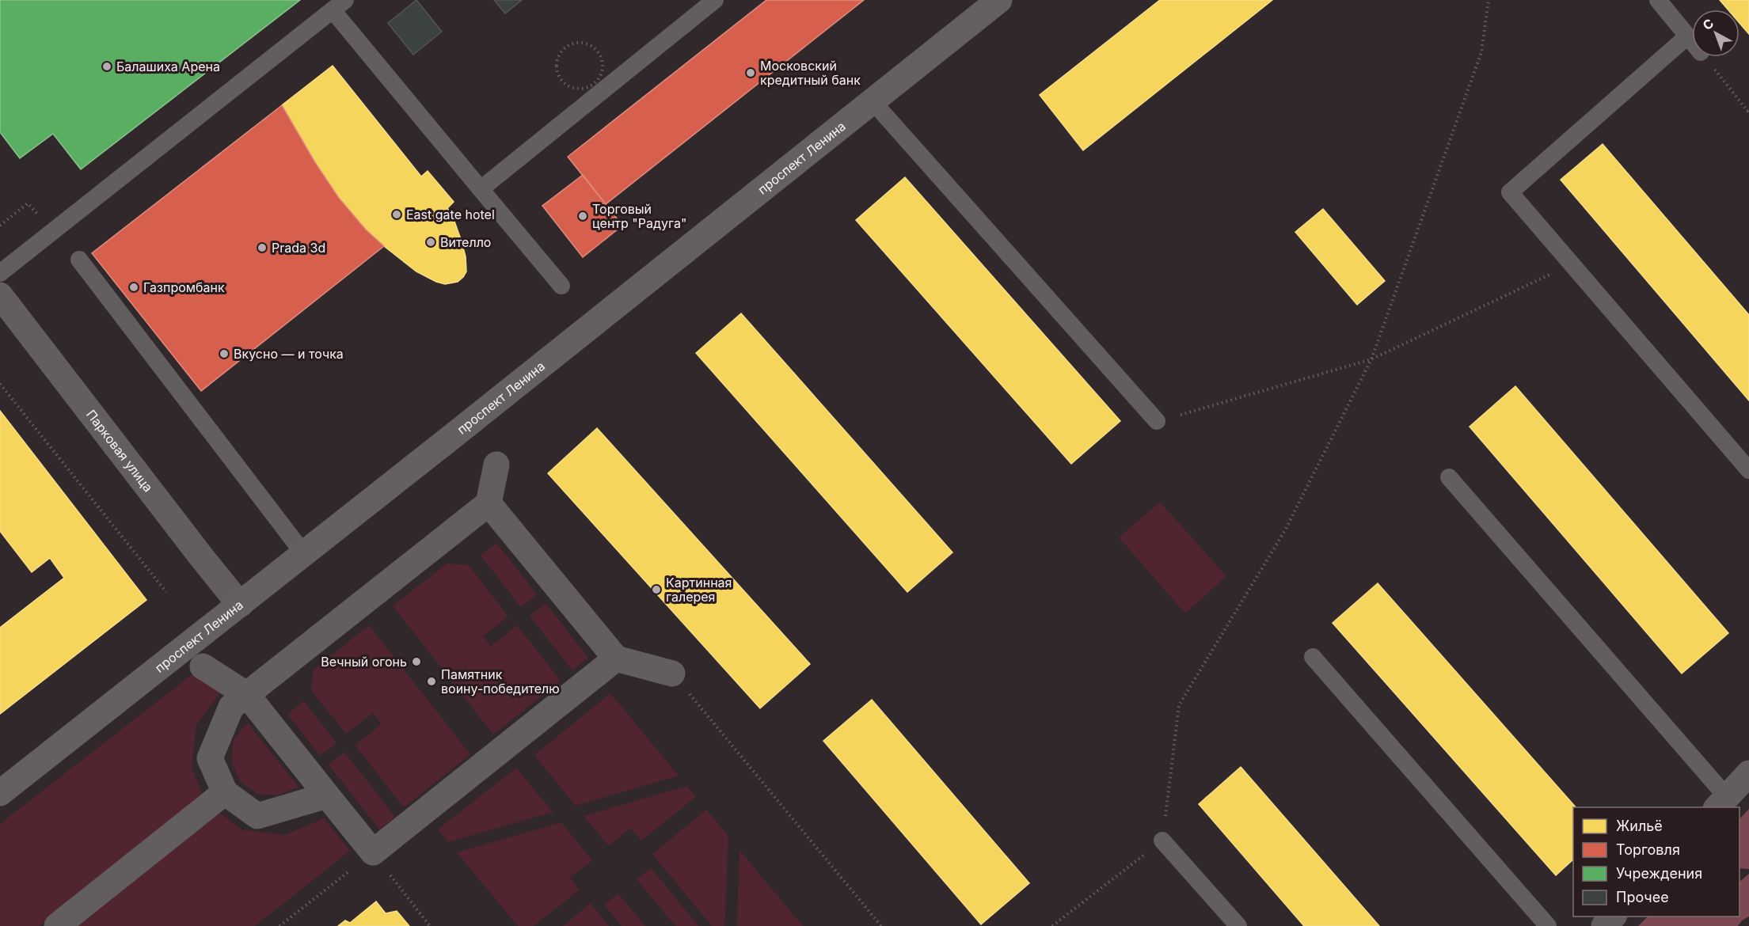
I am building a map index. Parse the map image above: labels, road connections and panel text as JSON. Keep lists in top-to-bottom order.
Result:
{
  "streets": {
    "main road": ["проспект Ленина"],
    "street": ["Парковая улица"]
  },
  "crossings": [
    ["проспект Ленина", "Парковая улица"]
  ],
  "places": [
    "Балашиха Арена",
    "Московский кредитный банк",
    "East gate hotel",
    "Торговый центр \"Радуга\"",
    "Вителло",
    "Prada 3d",
    "Газпромбанк",
    "Вкусно — и точка",
    "Картинная галерея",
    "Вечный огонь",
    "Памятник воину-победителю"
  ],
  "legend": [
    "Жильё",
    "Торговля",
    "Учреждения",
    "Прочее"
  ],
  "north": "top left"
}
